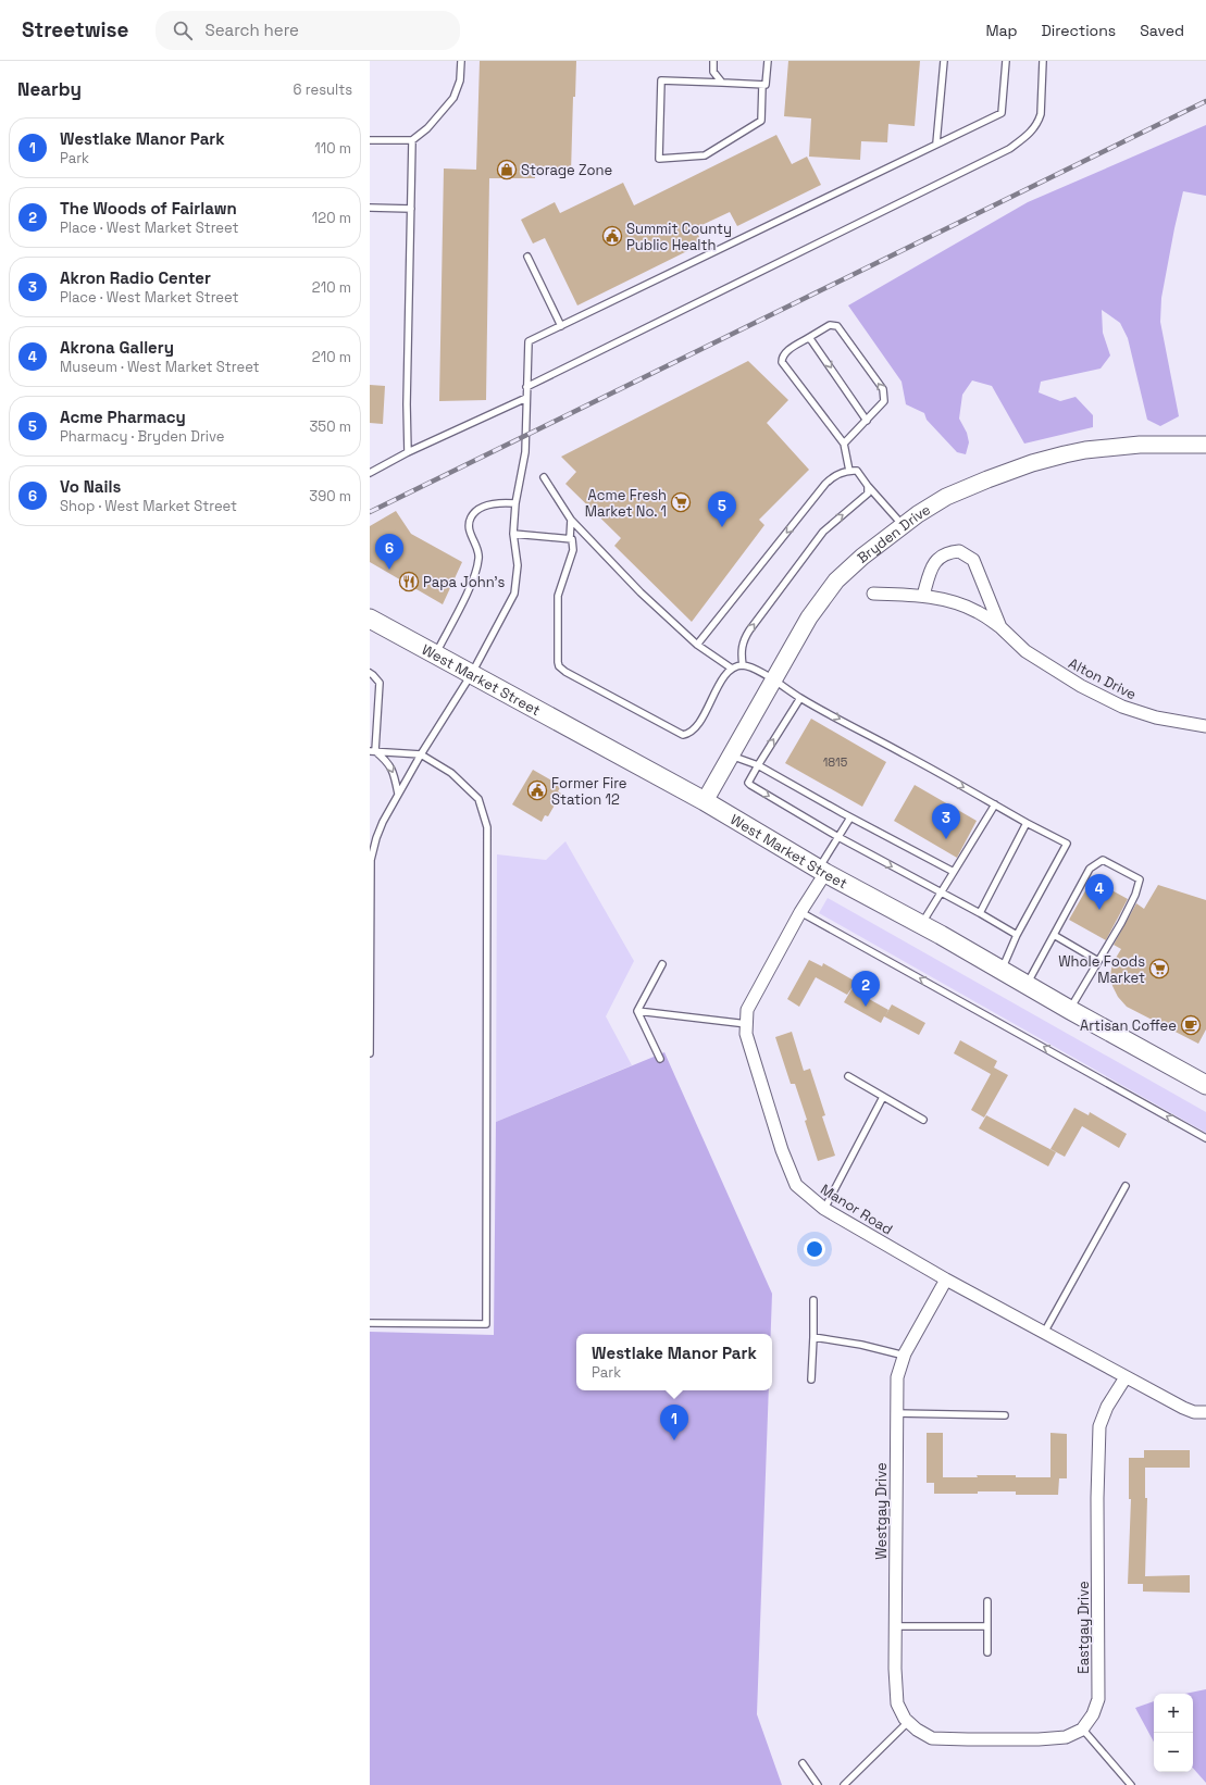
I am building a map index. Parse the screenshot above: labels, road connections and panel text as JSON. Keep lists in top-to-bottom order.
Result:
{
  "streets": {
    "main road": ["West Market Street"],
    "street": [
      "Bryden Drive",
      "Alton Drive",
      "Manor Road",
      "Westgay Drive",
      "Eastgay Drive"
    ]
  },
  "crossings": [
    ["Bryden Drive", "West Market Street"],
    ["West Market Street", "Manor Road"],
    ["Manor Road", "Westgay Drive"],
    ["Manor Road", "Eastgay Drive"],
    ["Westgay Drive", "Eastgay Drive"]
  ],
  "places": {
    "shop": ["Storage Zone"],
    "public building": ["Summit County Public Health", "Former Fire Station 12"],
    "supermarket": ["Acme Fresh Market No. 1", "Whole Foods Market"],
    "restaurant": ["Papa John's"],
    "cafe": ["Artisan Coffee"]
  },
  "house_numbers": ["1815"],
  "page": {
    "header": "Streetwise",
    "search": "Search here",
    "nav": ["Map", "Directions", "Saved"],
    "heading": ["Nearby", "6 results"],
    "list": [
      {
        "mark": "1",
        "name": "Westlake Manor Park",
        "note": "Park",
        "value": "110 m"
      },
      {
        "mark": "2",
        "name": "The Woods of Fairlawn",
        "note": "Place · West Market Street",
        "value": "120 m"
      },
      {
        "mark": "3",
        "name": "Akron Radio Center",
        "note": "Place · West Market Street",
        "value": "210 m"
      },
      {
        "mark": "4",
        "name": "Akrona Gallery",
        "note": "Museum · West Market Street",
        "value": "210 m"
      },
      {
        "mark": "5",
        "name": "Acme Pharmacy",
        "note": "Pharmacy · Bryden Drive",
        "value": "350 m"
      },
      {
        "mark": "6",
        "name": "Vo Nails",
        "note": "Shop · West Market Street",
        "value": "390 m"
      }
    ],
    "pins": [
      "5",
      "6",
      "3",
      "4",
      "2",
      "1"
    ],
    "popup": ["Westlake Manor Park", "Park"],
    "map_buttons": ["+", "−"]
  }
}
